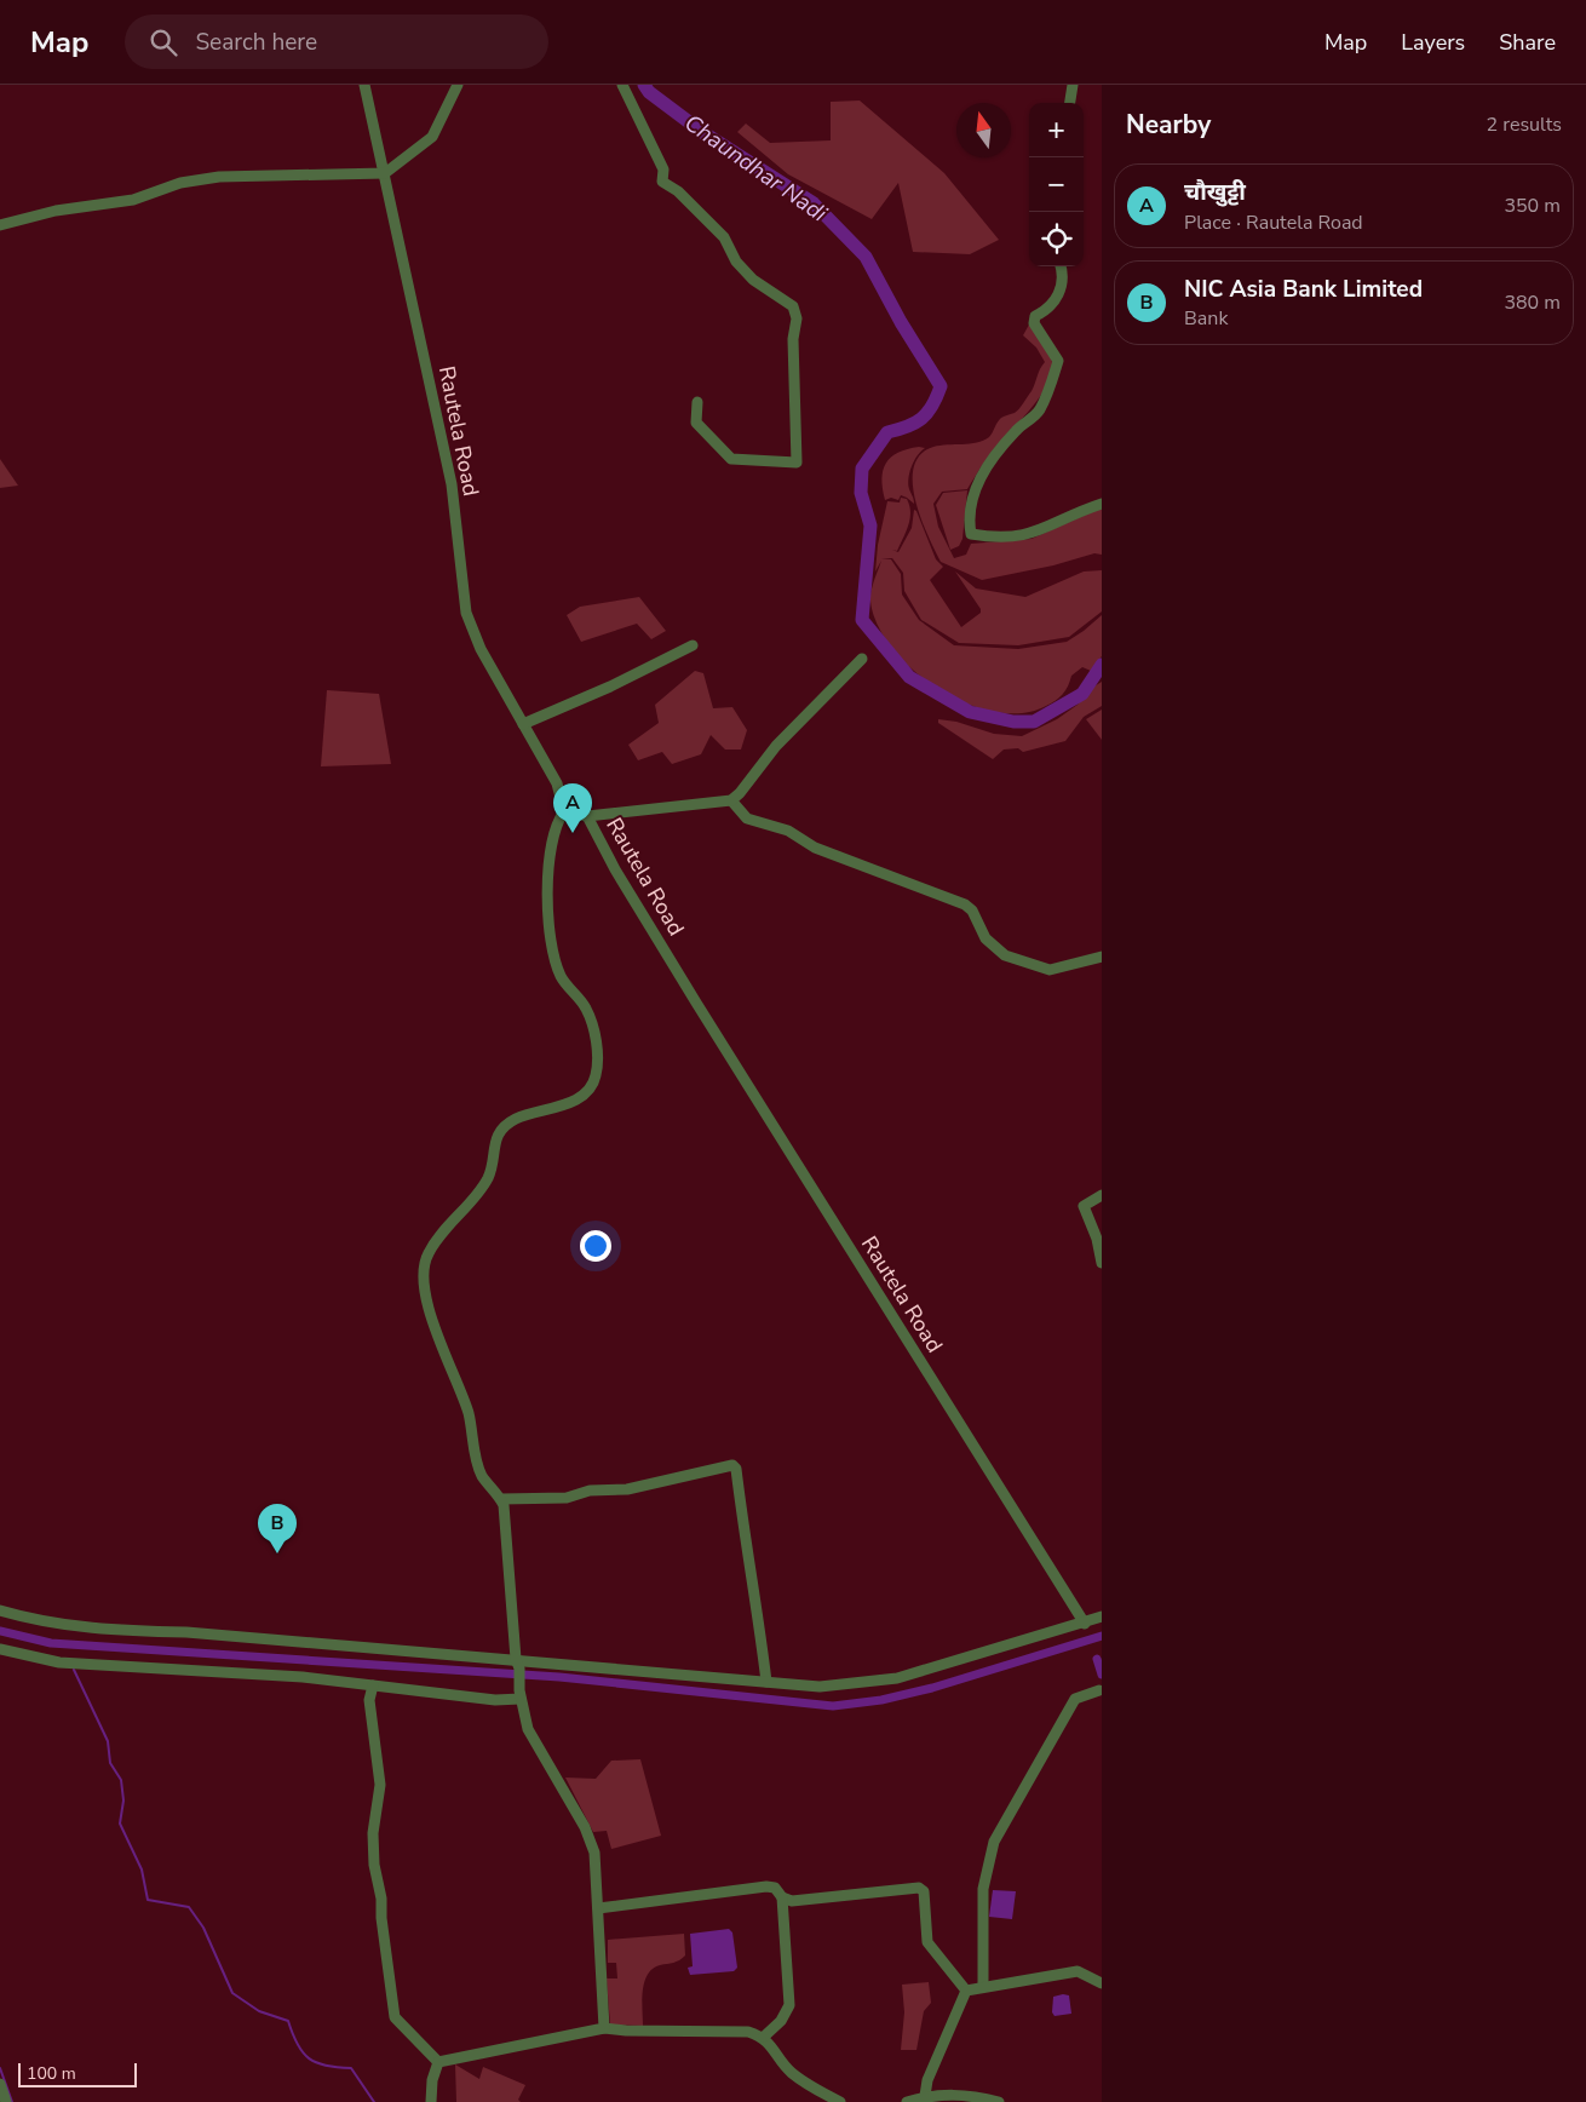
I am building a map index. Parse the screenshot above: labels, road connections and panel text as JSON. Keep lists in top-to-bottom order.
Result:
{
  "streets": {
    "street": ["Rautela Road"]
  },
  "water": ["Chaundhar Nadi"],
  "scale_bar": "100 m",
  "north": "top",
  "page": {
    "header": "Map",
    "search": "Search here",
    "nav": ["Map", "Layers", "Share"],
    "heading": ["Nearby", "2 results"],
    "map_buttons": ["+", "−"],
    "list": [
      {
        "mark": "A",
        "name": "चौखुट्टी",
        "note": "Place · Rautela Road",
        "value": "350 m"
      },
      {
        "mark": "B",
        "name": "NIC Asia Bank Limited",
        "note": "Bank",
        "value": "380 m"
      }
    ],
    "pins": ["A", "B"],
    "scale": "100 m"
  }
}
